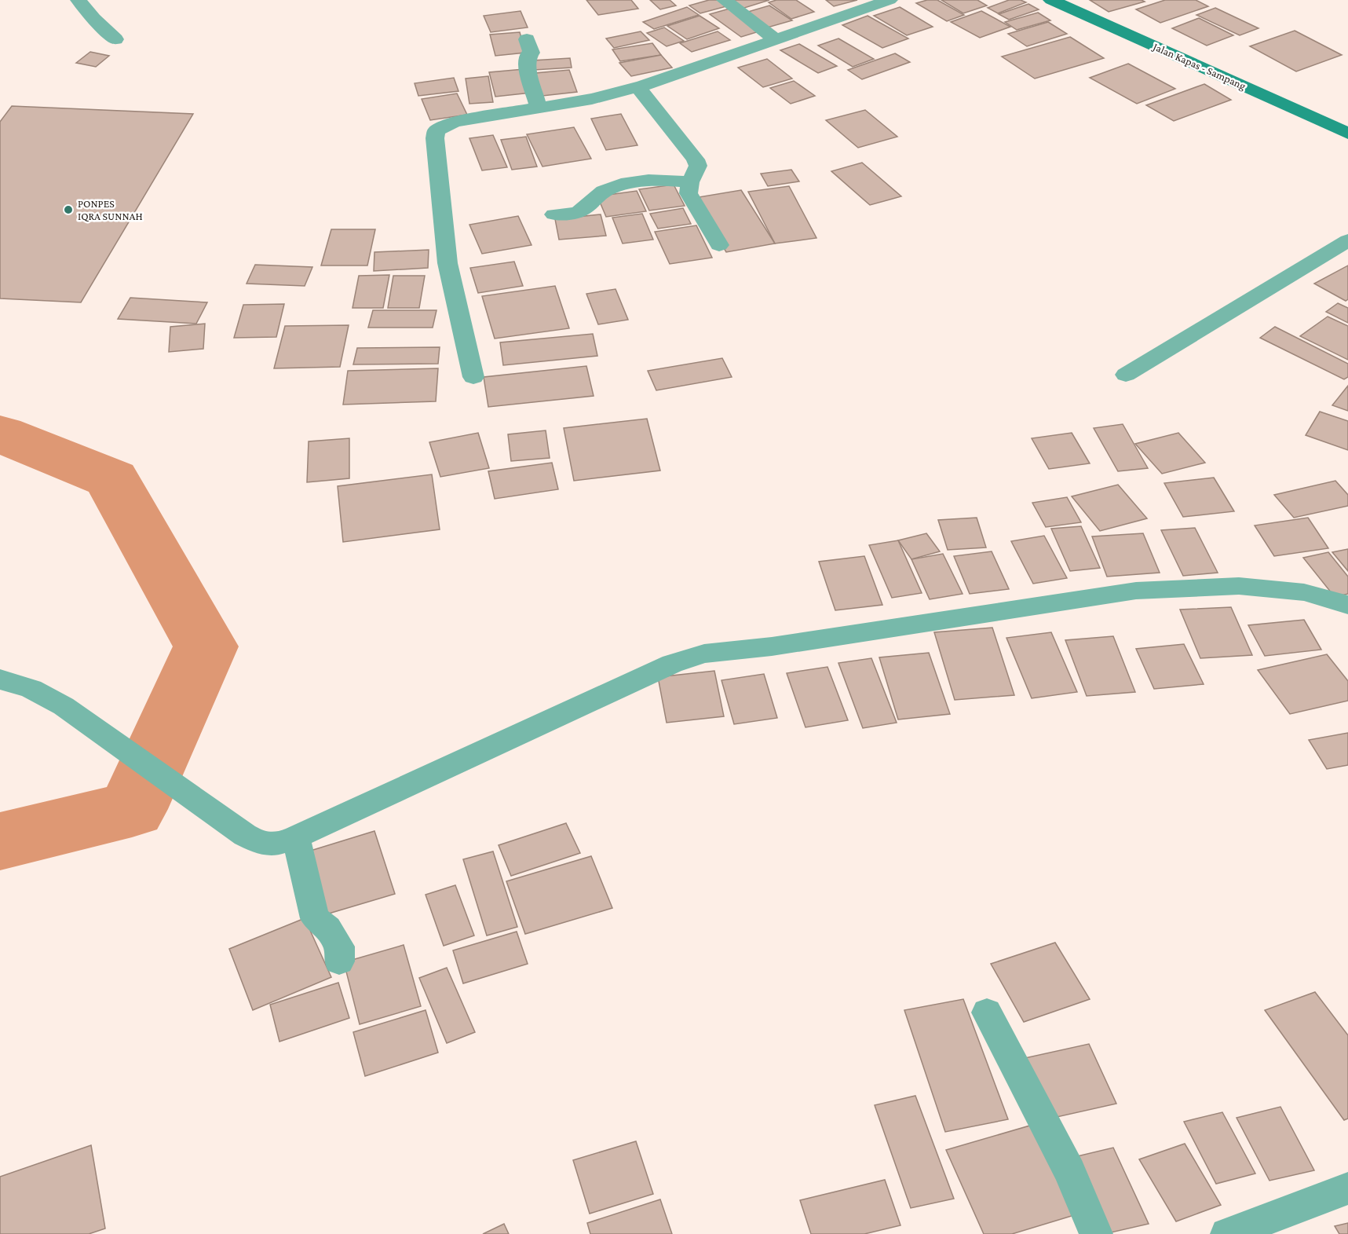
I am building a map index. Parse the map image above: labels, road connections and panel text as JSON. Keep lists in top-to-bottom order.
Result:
{
  "streets": {
    "street": ["Jalan Kapas - Sampang"]
  },
  "places": ["PONPES IQRA SUNNAH"]
}
